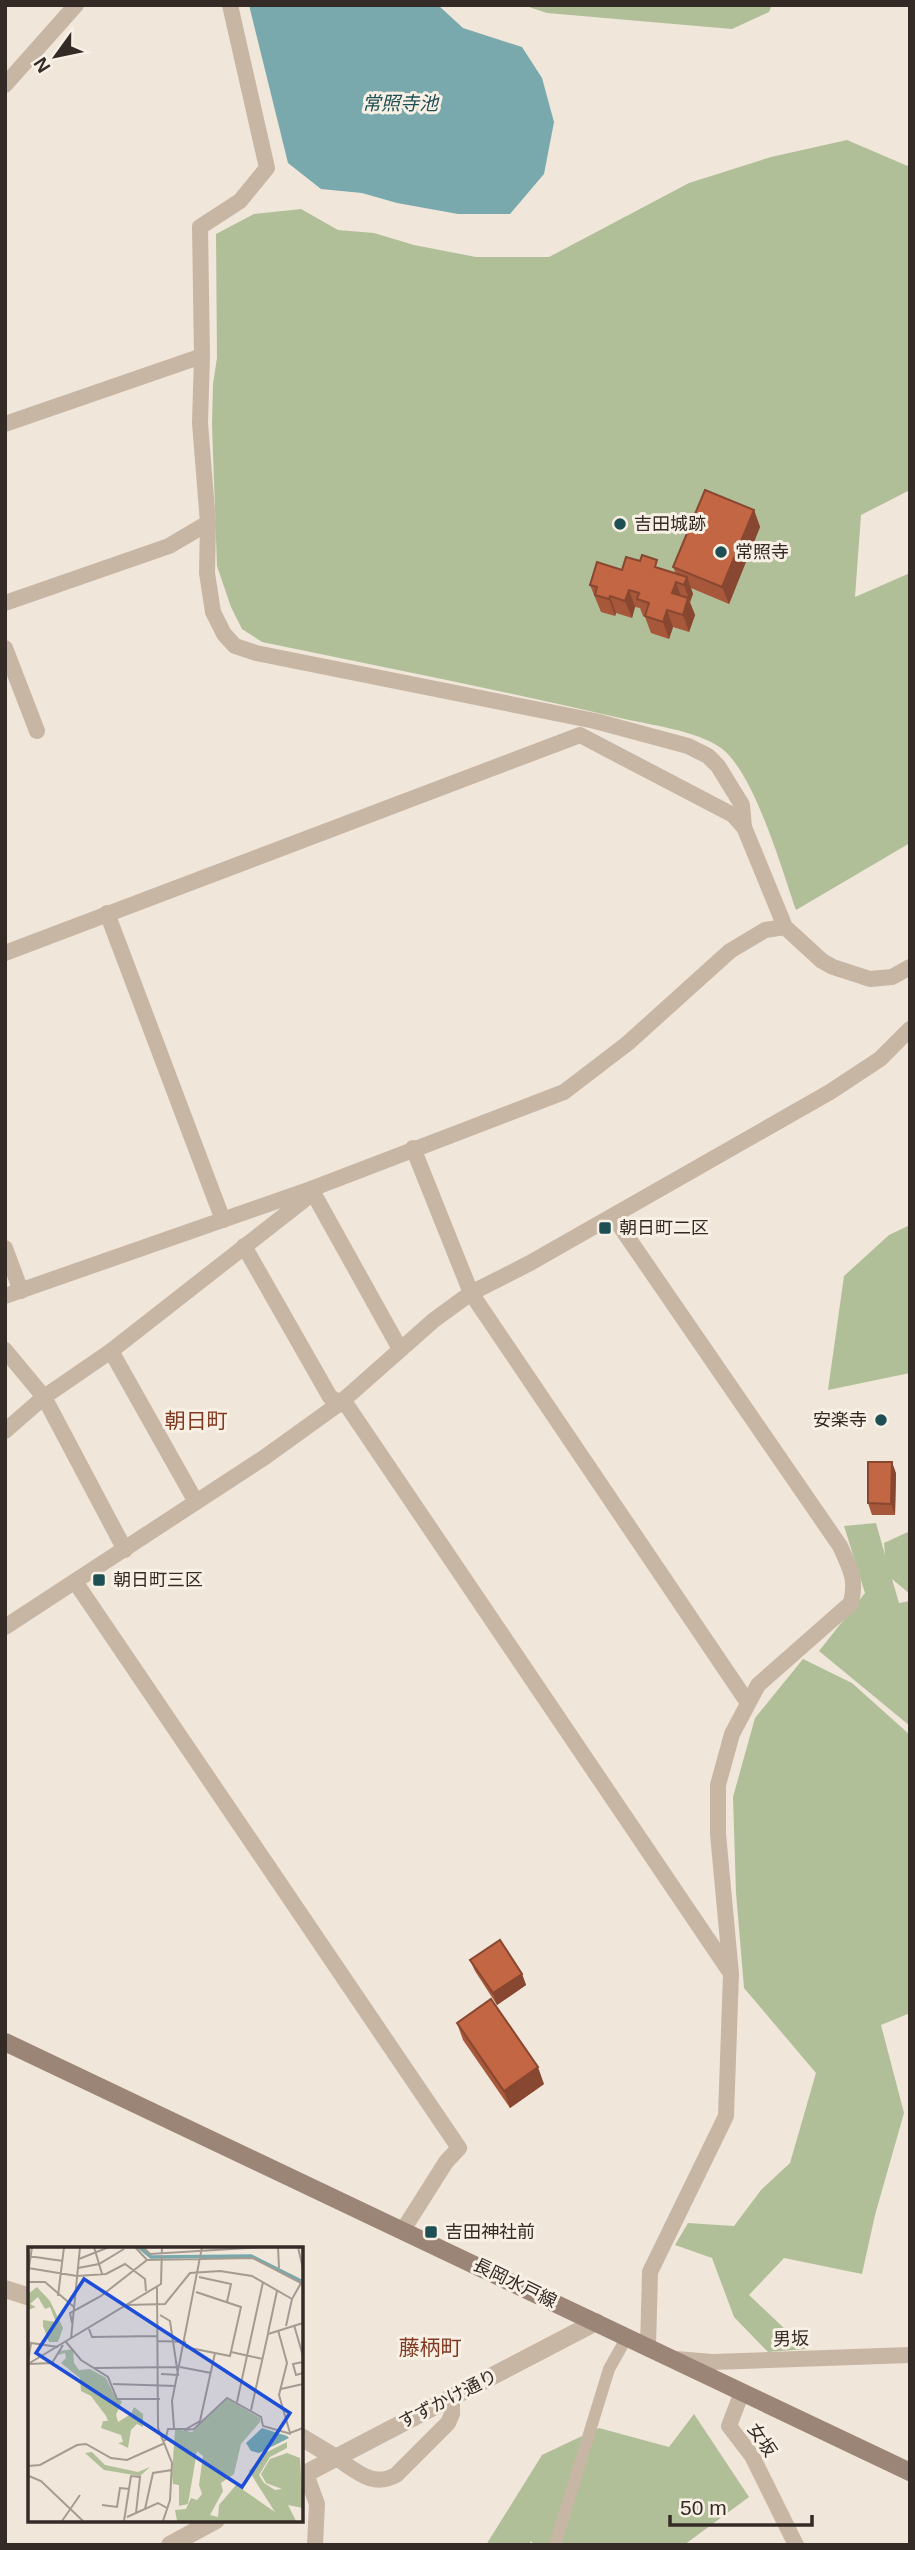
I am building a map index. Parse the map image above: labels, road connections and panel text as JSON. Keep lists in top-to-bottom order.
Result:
{
  "streets": {
    "main road": ["長岡水戸線"],
    "street": ["男坂", "すずかけ通り", "女坂"]
  },
  "crossings": [
    ["長岡水戸線", "男坂"],
    ["長岡水戸線", "すずかけ通り"],
    ["長岡水戸線", "女坂"]
  ],
  "districts": ["朝日町", "藤柄町"],
  "water": ["常照寺池"],
  "places": {
    "other": ["吉田城跡", "常照寺", "安楽寺"],
    "transit": ["朝日町二区", "朝日町三区", "吉田神社前"]
  },
  "scale_bar": "50 m",
  "north": "bottom left"
}
